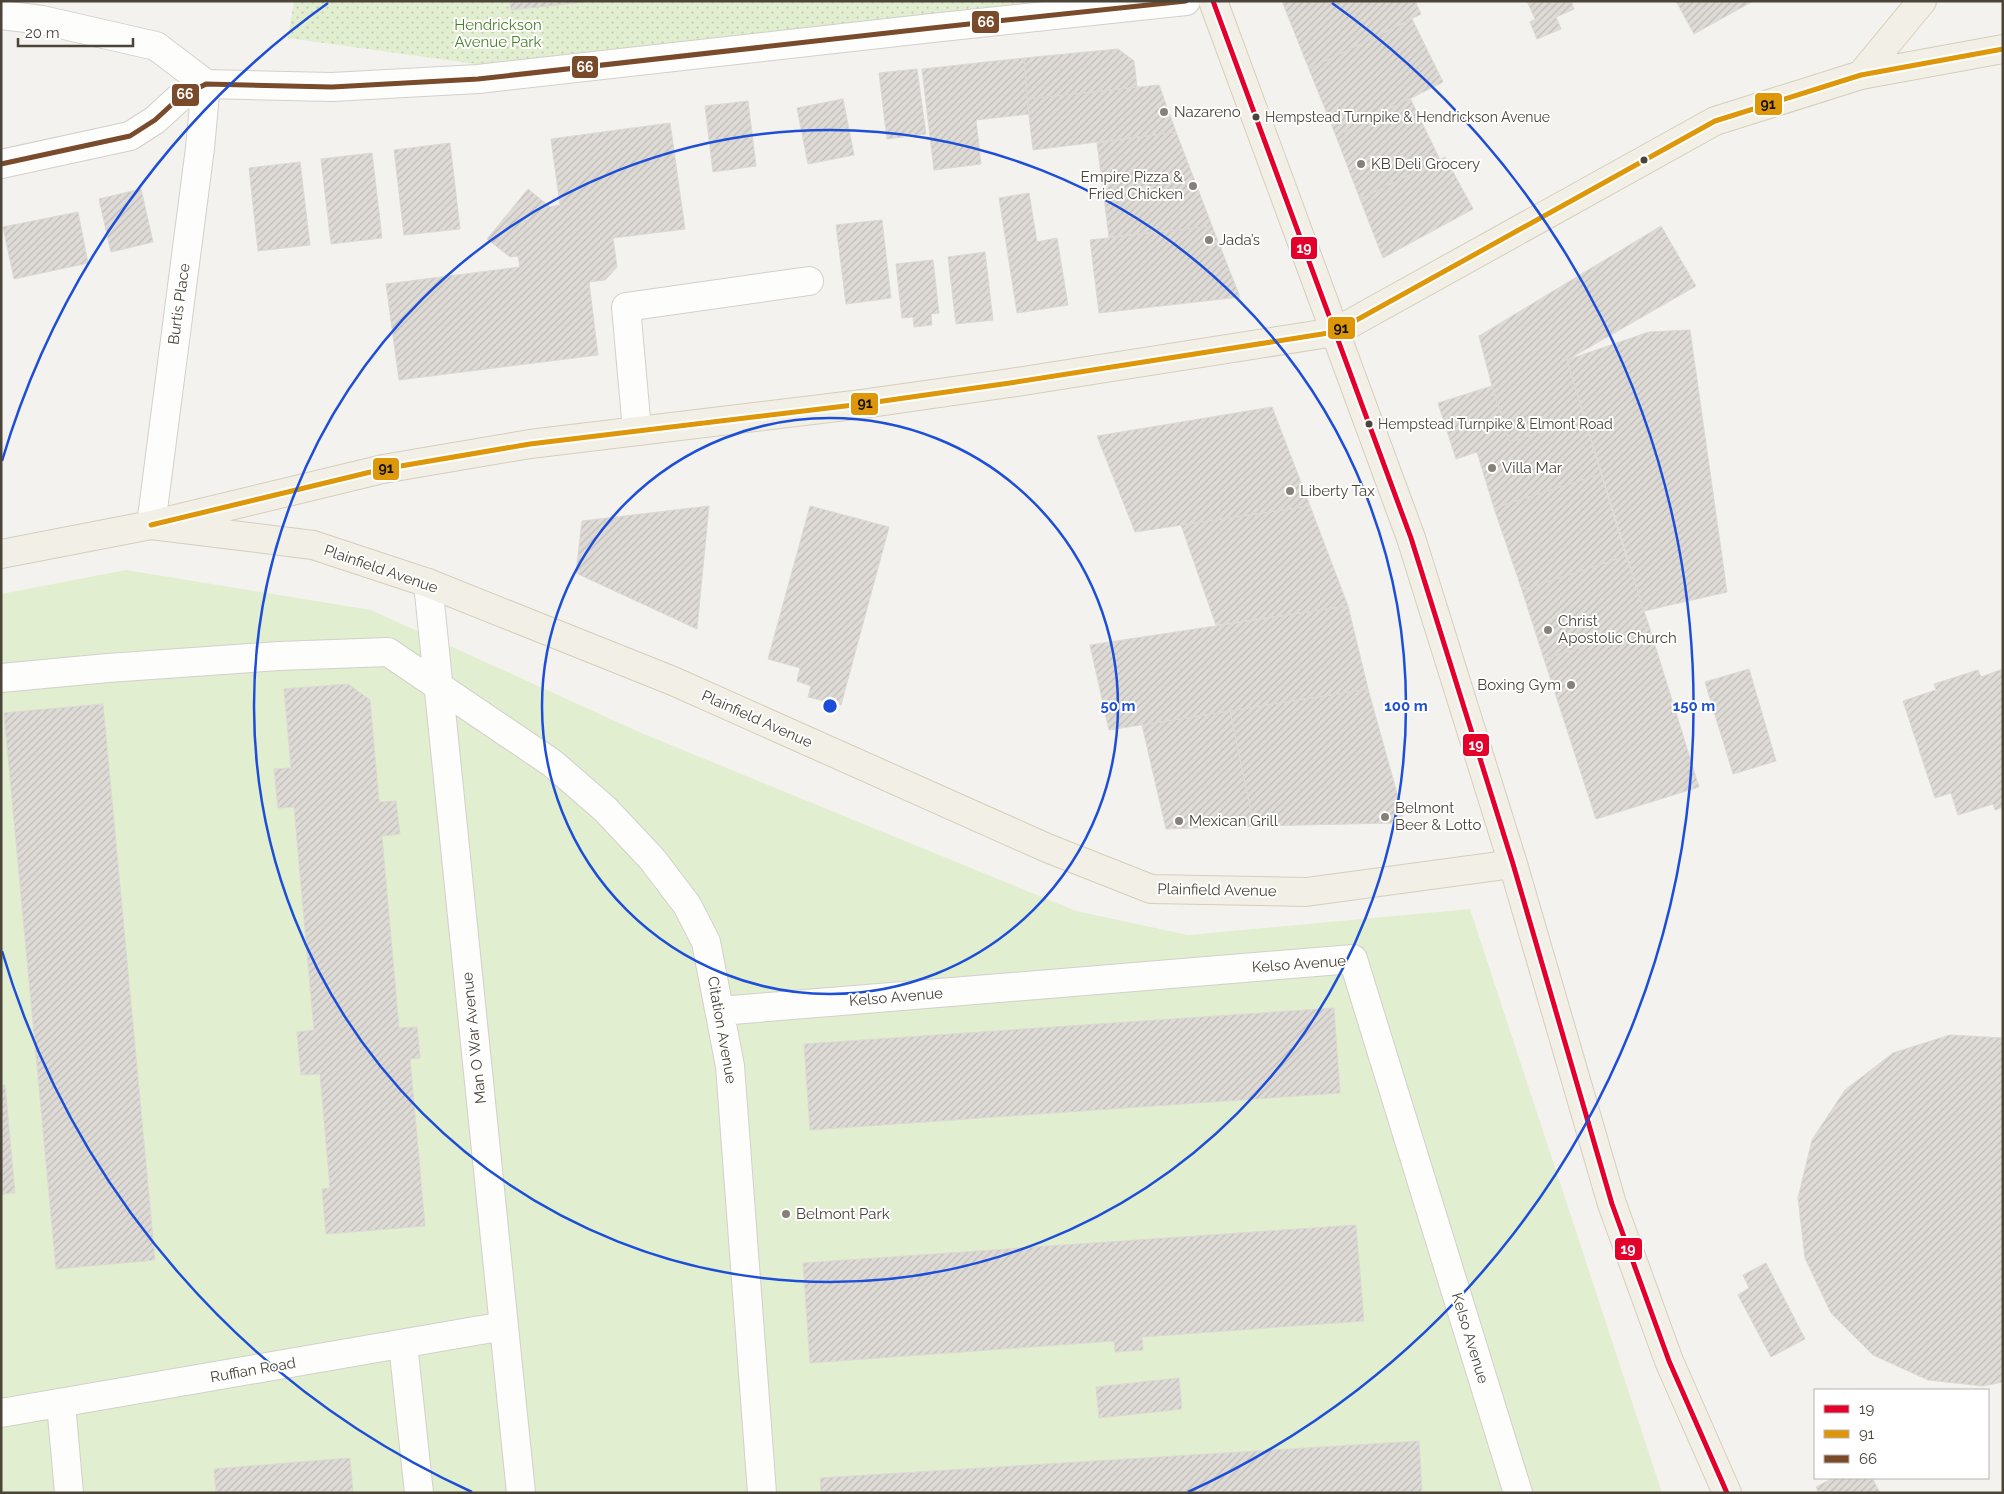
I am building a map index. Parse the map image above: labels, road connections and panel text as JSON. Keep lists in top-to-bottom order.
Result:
{
  "streets": {
    "main road": ["Plainfield Avenue"],
    "street": [
      "Burtis Place",
      "Kelso Avenue",
      "Citation Avenue",
      "Man O War Avenue",
      "Ruffian Road"
    ]
  },
  "crossings": [
    ["Burtis Place", "Plainfield Avenue"],
    ["Plainfield Avenue", "Man O War Avenue"],
    ["Kelso Avenue", "Citation Avenue"],
    ["Citation Avenue", "Man O War Avenue"],
    ["Man O War Avenue", "Ruffian Road"]
  ],
  "parks": ["Hendrickson Avenue Park"],
  "places": [
    "Nazareno",
    "Hempstead Turnpike & Hendrickson Avenue",
    "KB Deli Grocery",
    "Empire Pizza & Fried Chicken",
    "Jada’s",
    "Hempstead Turnpike & Elmont Road",
    "Villa Mar",
    "Liberty Tax",
    "Christ Apostolic Church",
    "Boxing Gym",
    "Belmont Beer & Lotto",
    "Mexican Grill",
    "Belmont Park"
  ],
  "lines": ["transit line 19", "transit line 66", "transit line 91"],
  "legend": ["19", "91", "66"],
  "scale_bar": "20 m",
  "rings": ["50 m", "100 m", "150 m"]
}
